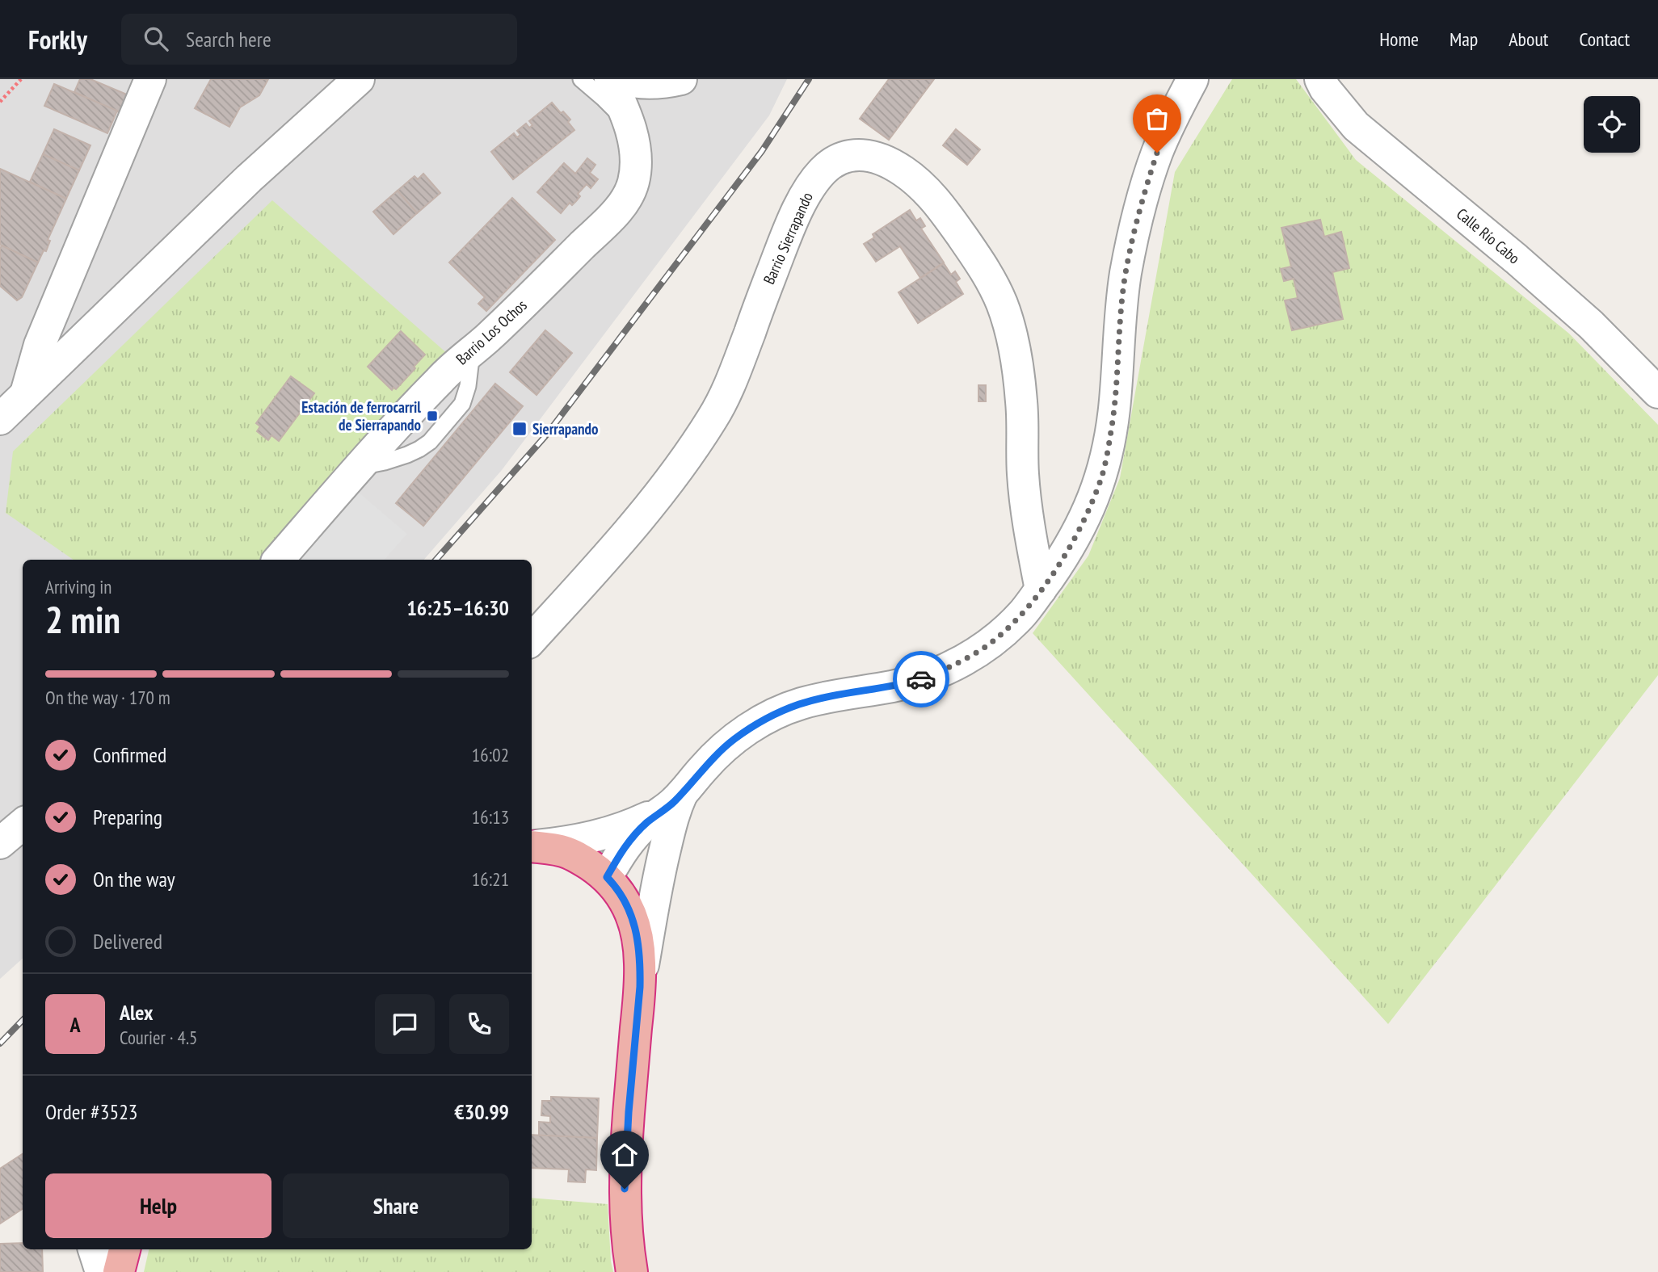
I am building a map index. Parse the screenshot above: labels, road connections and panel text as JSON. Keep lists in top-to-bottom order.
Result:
{
  "streets": {
    "street": ["Calle Río Cabo", "Barrio Sierrapando", "Barrio Los Ochos"]
  },
  "places": {
    "transit": ["Estación de ferrocarril de Sierrapando", "Sierrapando"]
  },
  "page": {
    "header": "Forkly",
    "search": "Search here",
    "nav": [
      "Home",
      "Map",
      "About",
      "Contact"
    ],
    "heading": ["2 min", "Arriving in", "16:25–16:30"],
    "panel": [
      "Alex",
      "Courier · 4.5",
      "Order #3523",
      "€30.99"
    ],
    "bar": "On the way · 170 m",
    "list": [
      ["Confirmed", "16:02"],
      ["Preparing", "16:13"],
      ["On the way", "16:21"],
      "Delivered"
    ],
    "round": "A",
    "buttons": ["Help", "Share"]
  }
}
